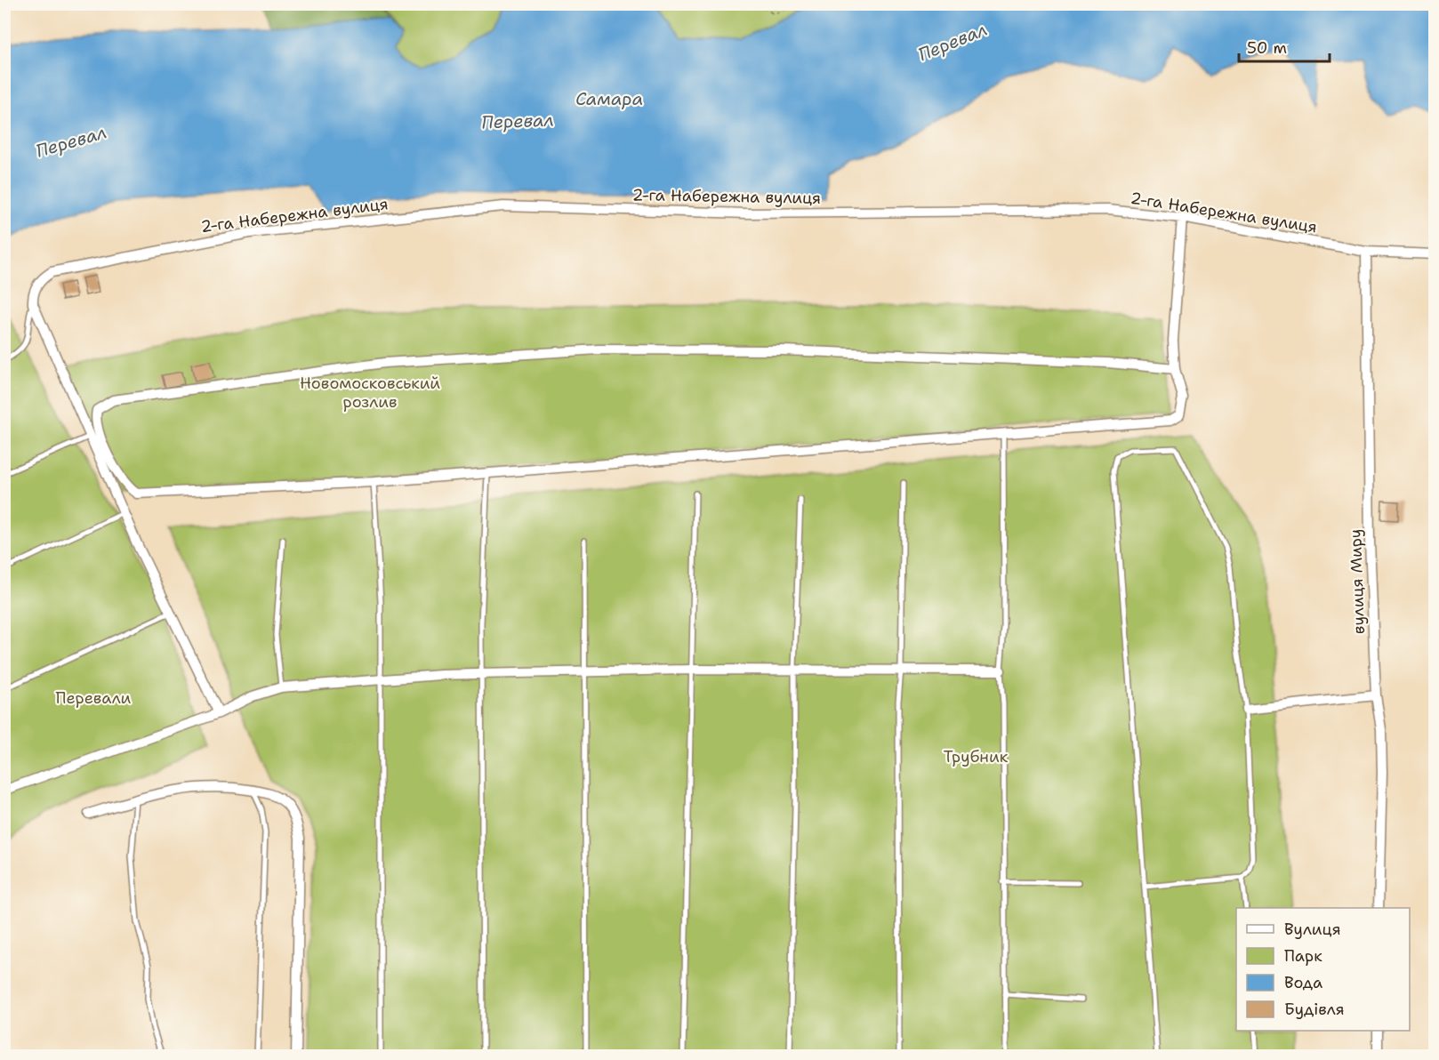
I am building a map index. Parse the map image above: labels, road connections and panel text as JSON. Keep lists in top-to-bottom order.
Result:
{
  "streets": {
    "street": ["2-га Набережна вулиця", "вулиця Миру"]
  },
  "crossings": [
    ["2-га Набережна вулиця", "вулиця Миру"]
  ],
  "water": ["Перевал", "Самара"],
  "parks": ["Новомосковський розлив", "Перевали", "Трубник"],
  "legend": [
    "Вулиця",
    "Парк",
    "Вода",
    "Будівля"
  ],
  "scale_bar": "50 m"
}
